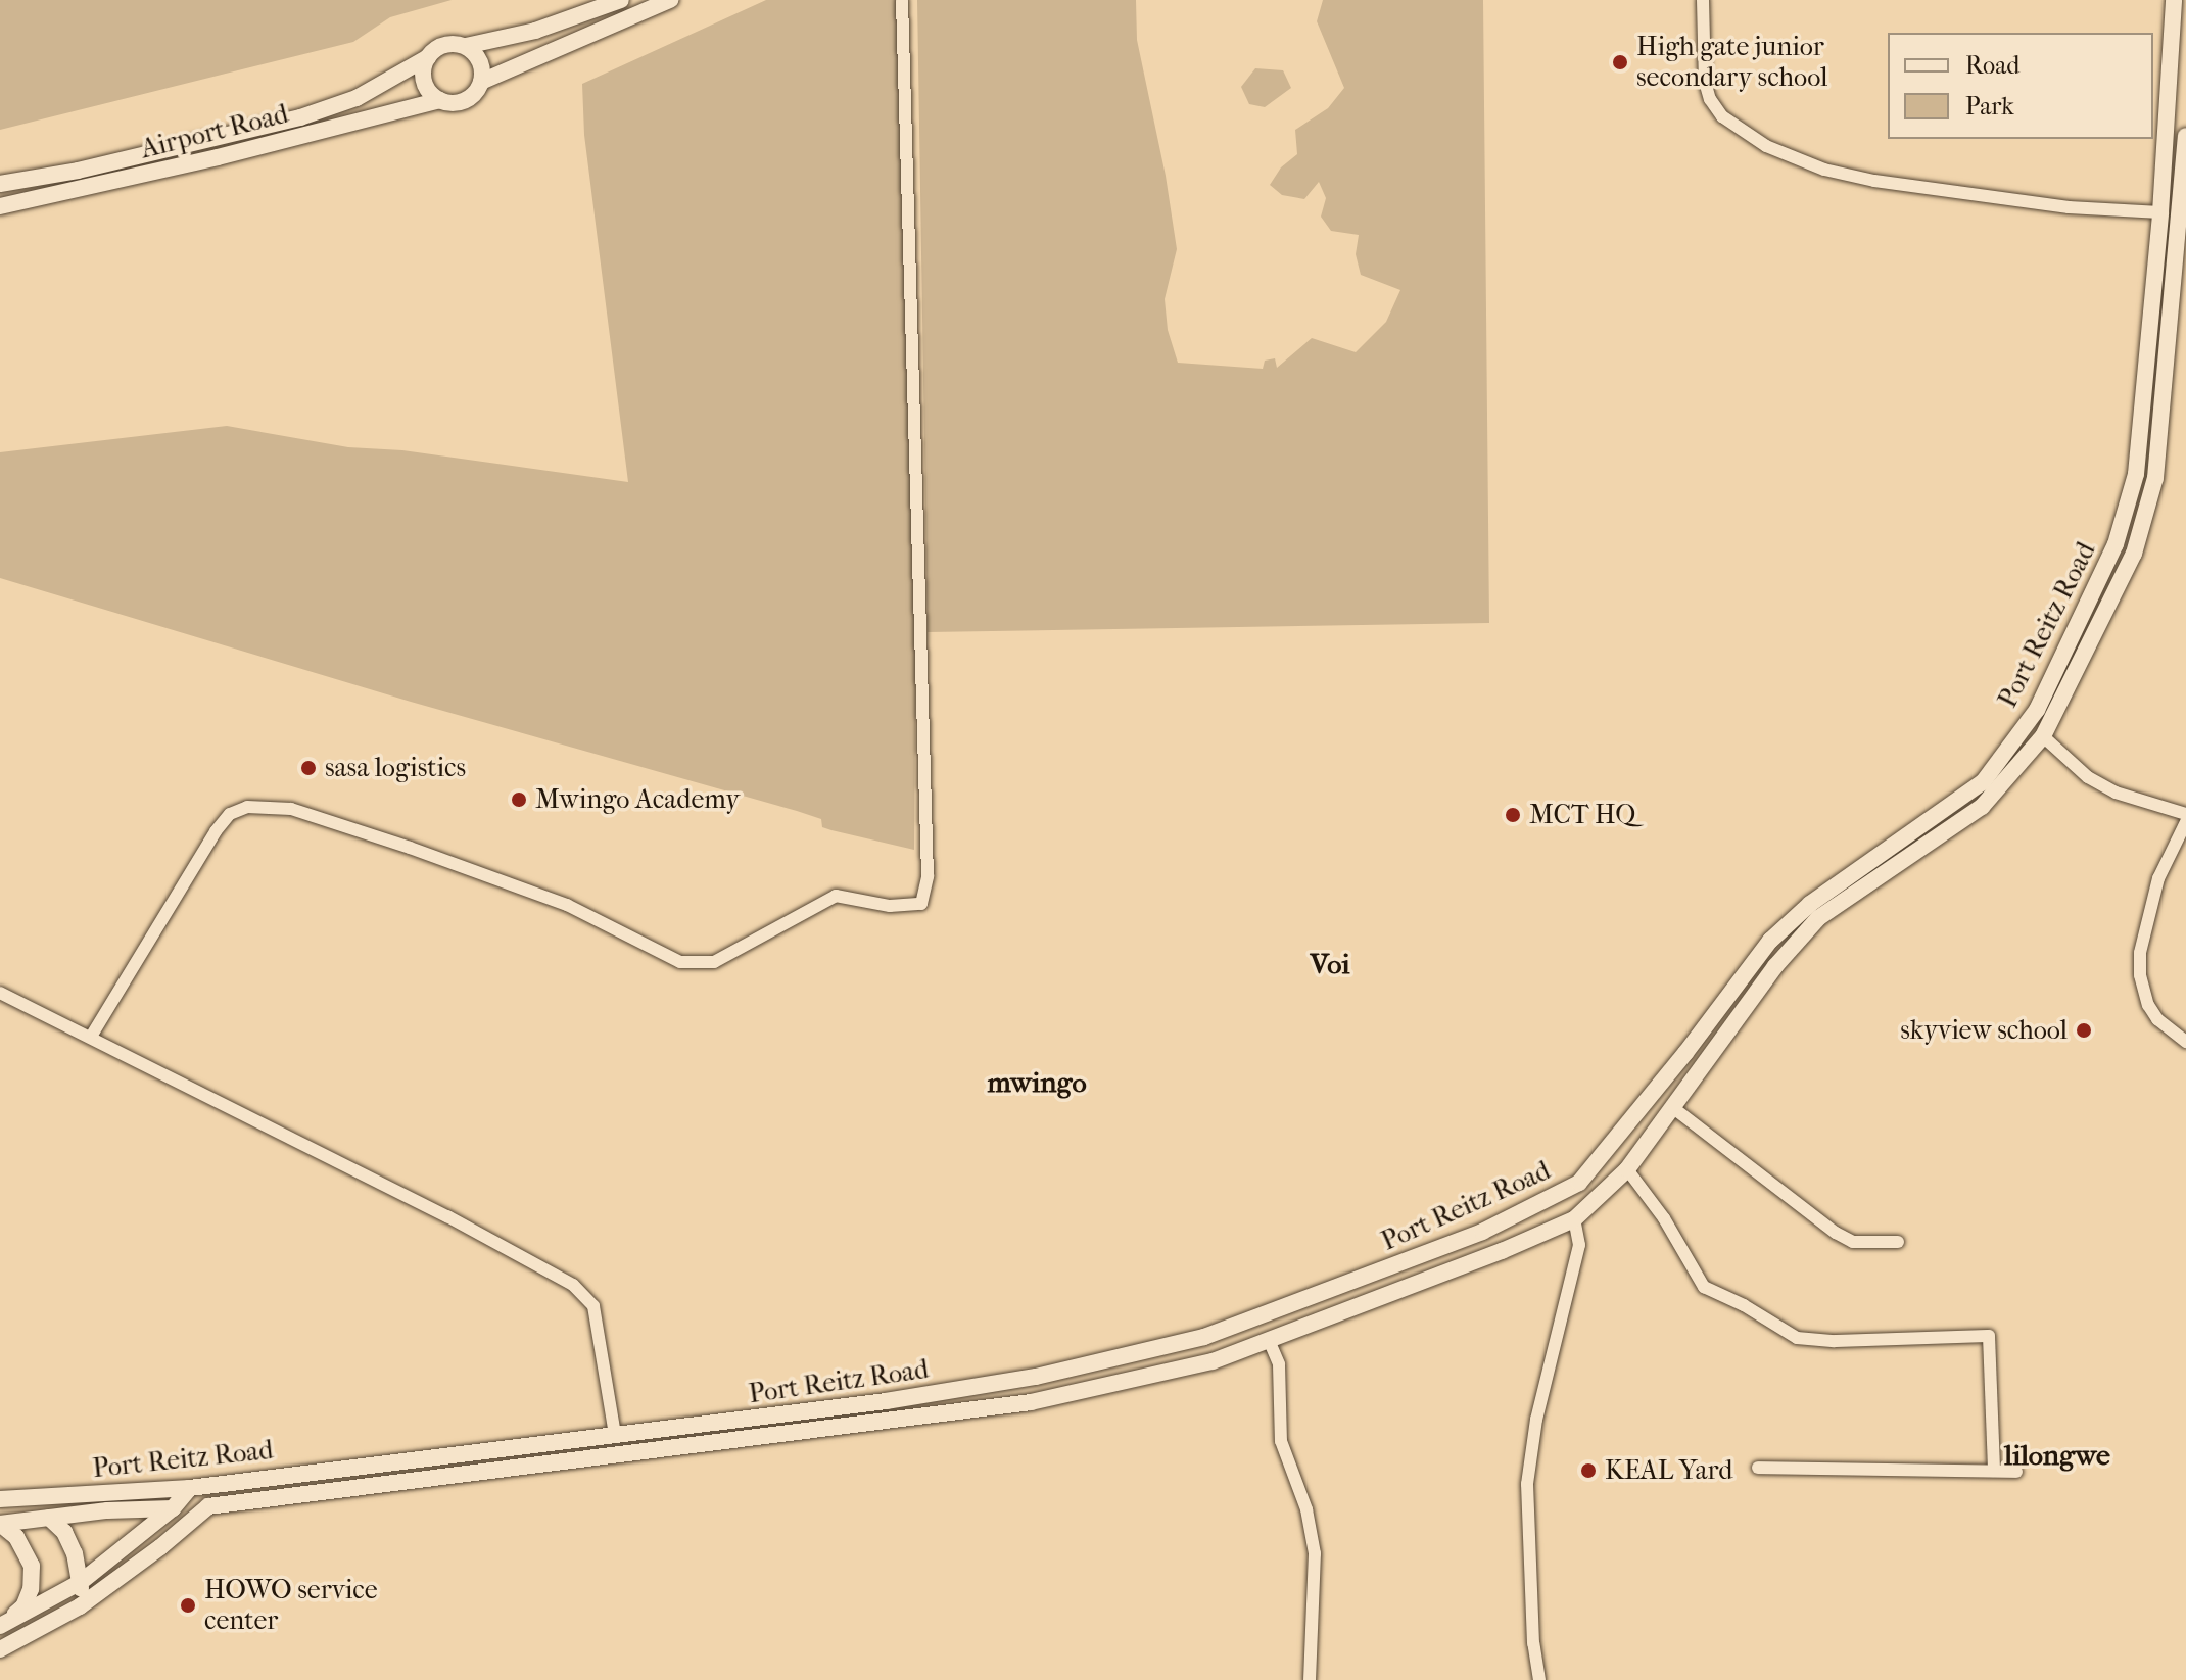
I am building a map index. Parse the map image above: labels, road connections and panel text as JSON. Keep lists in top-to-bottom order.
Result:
{
  "streets": {
    "main road": ["Airport Road", "Port Reitz Road"]
  },
  "districts": ["Voi", "mwingo", "lilongwe"],
  "places": [
    "High gate junior secondary school",
    "sasa logistics",
    "Mwingo Academy",
    "MCT HQ",
    "skyview school",
    "KEAL Yard",
    "HOWO service center"
  ],
  "legend": ["Road", "Park"]
}
